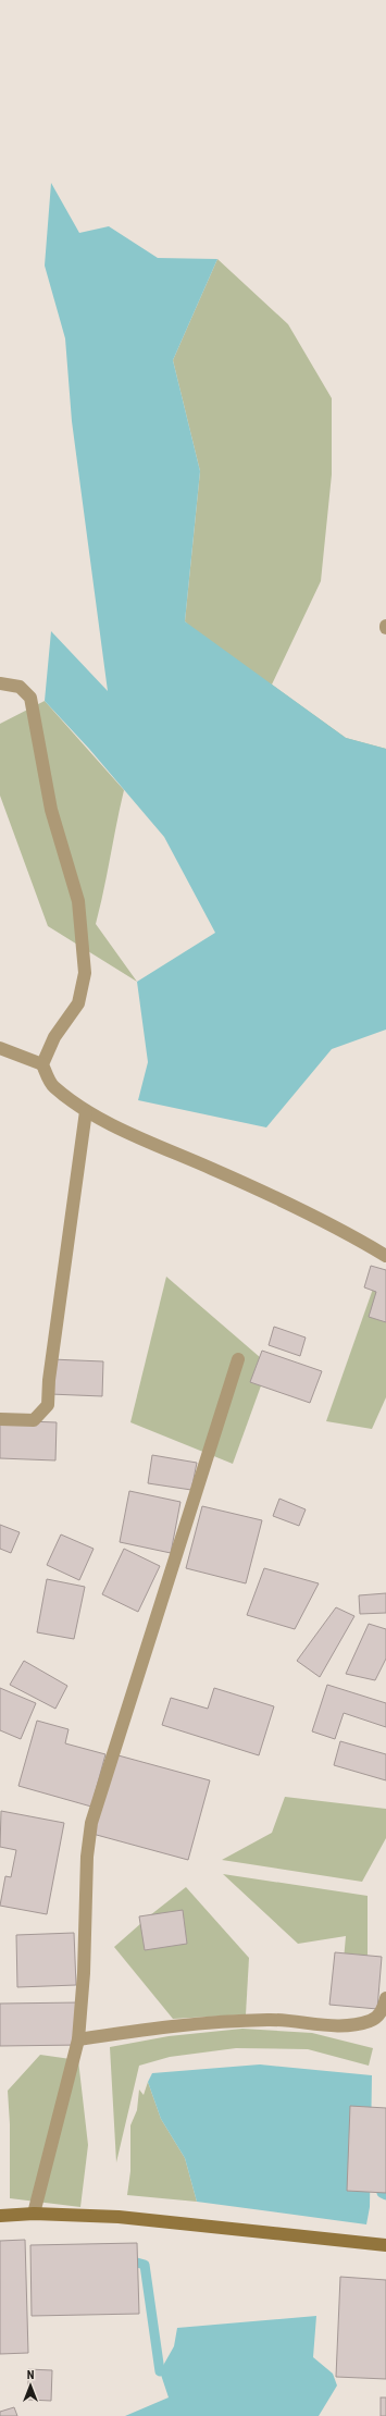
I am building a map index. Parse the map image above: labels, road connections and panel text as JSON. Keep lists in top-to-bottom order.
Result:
{
  "north": "top"
}
